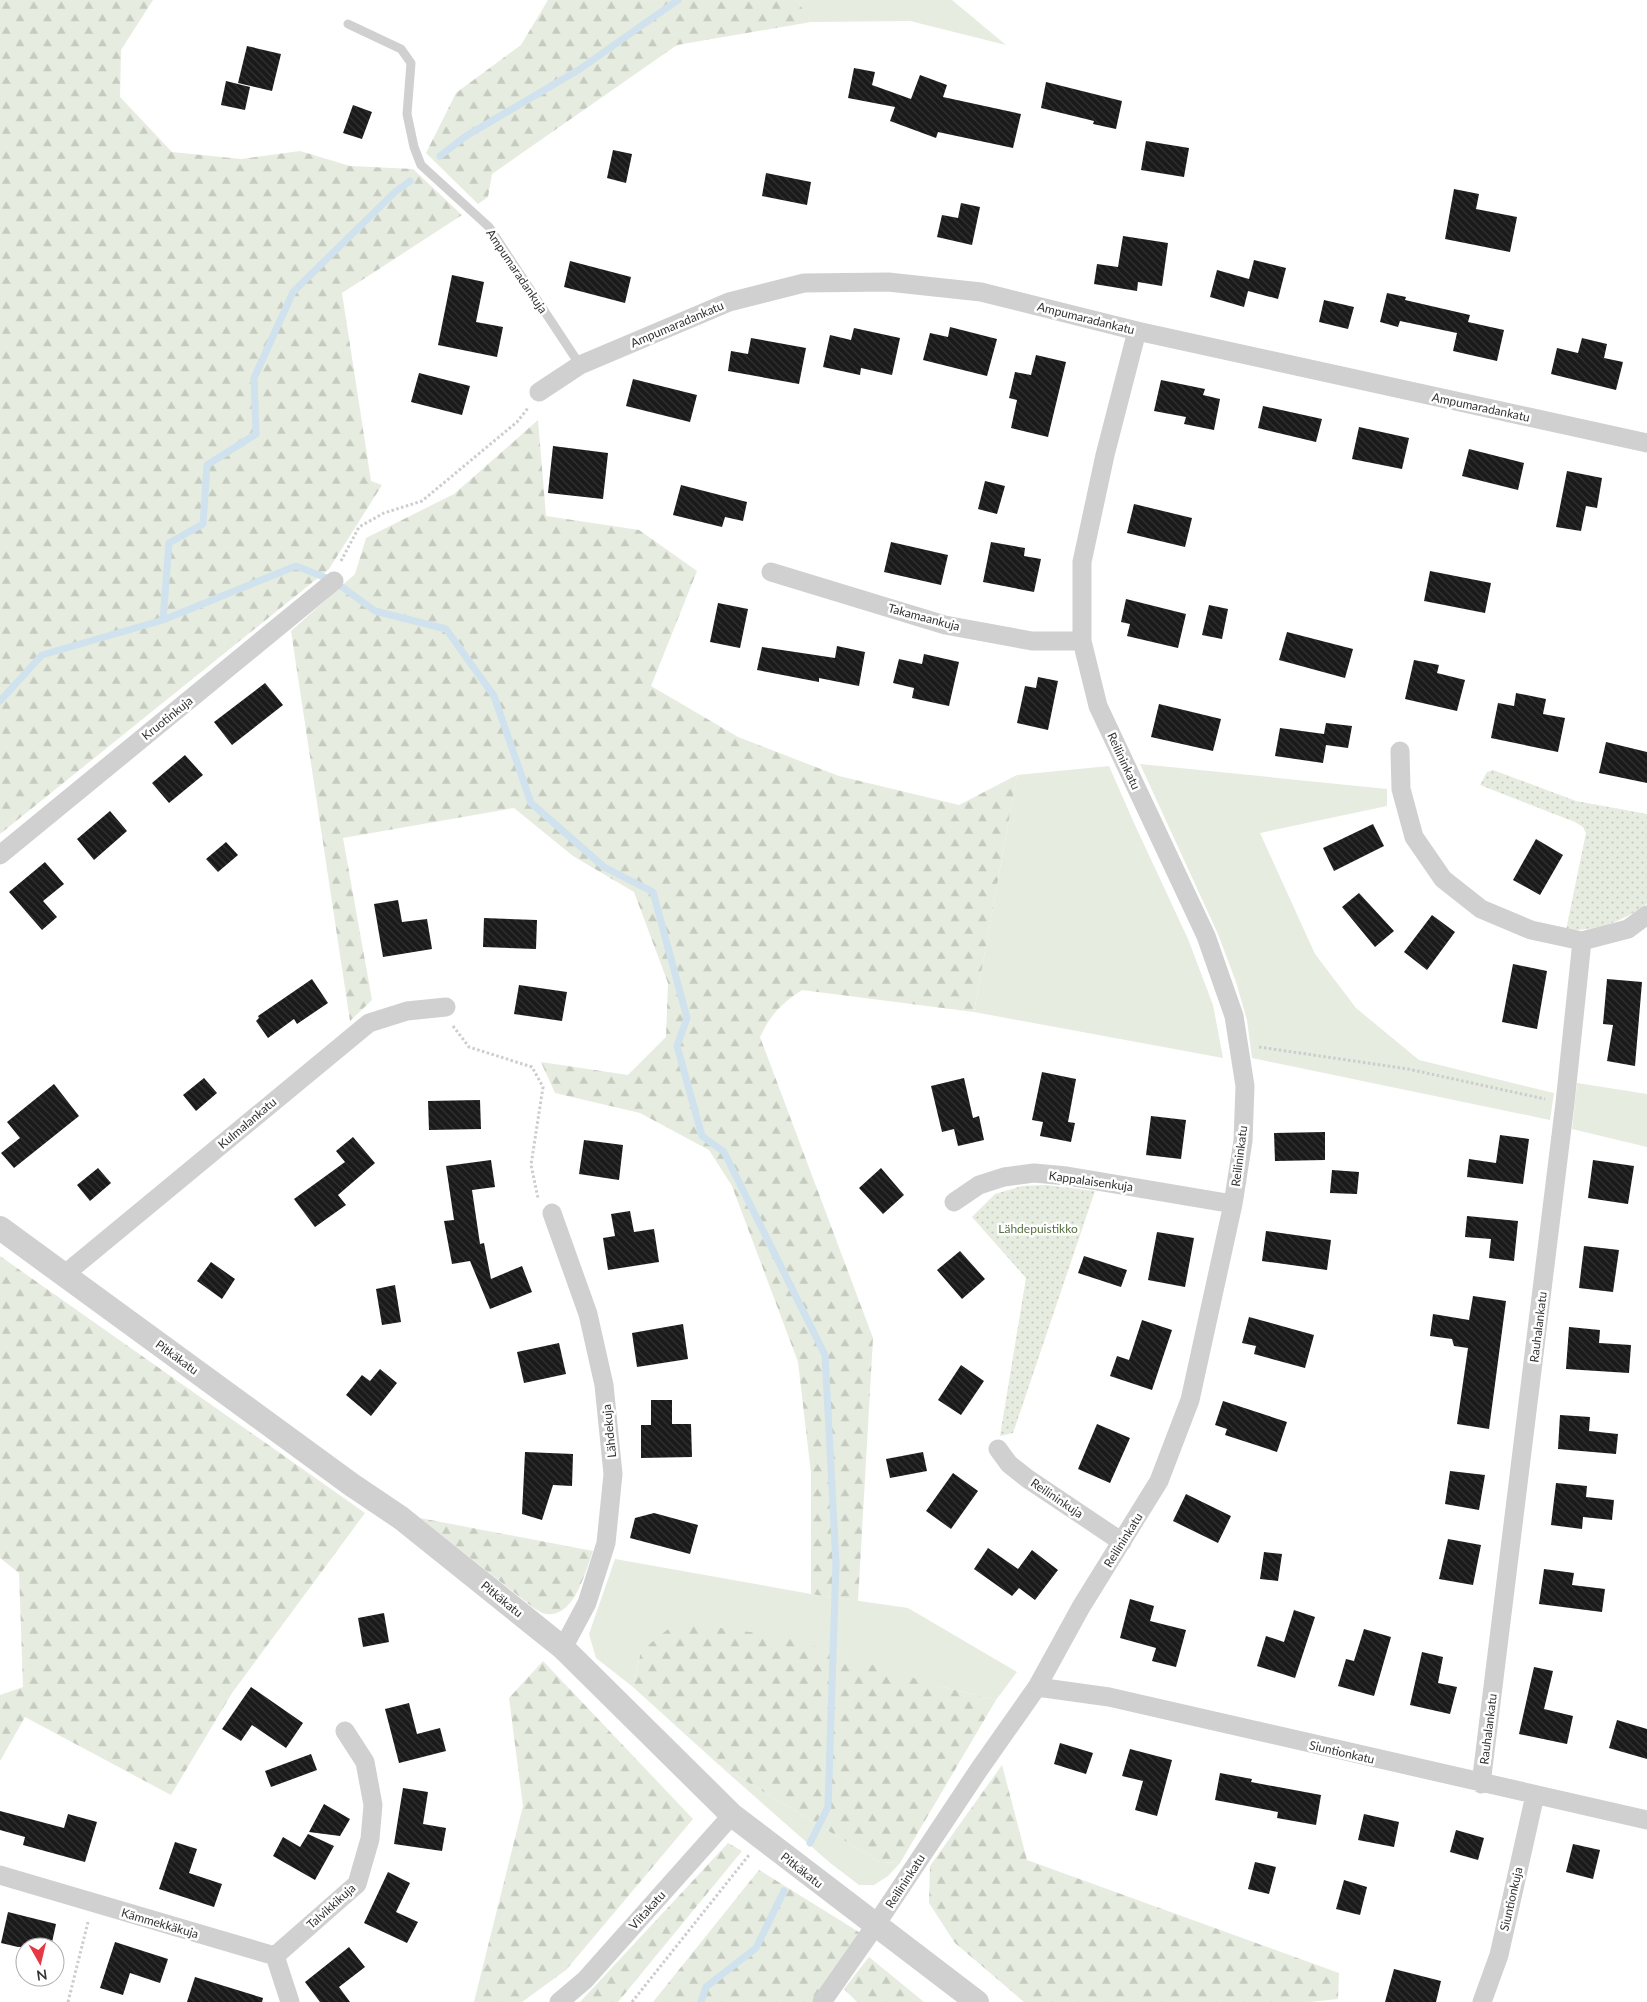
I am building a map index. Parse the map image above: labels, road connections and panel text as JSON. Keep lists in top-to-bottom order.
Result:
{
  "streets": {
    "street": [
      "Ampumaradankatu",
      "Takamaankuja",
      "Kruotinkuja",
      "Reilininkatu",
      "Kulmalankatu",
      "Kappalaisenkuja",
      "Rauhalankatu",
      "Pitkäkatu",
      "Lähdekuja",
      "Reilininkuja",
      "Siuntionkatu",
      "Siuntionkuja",
      "Talvikkikuja",
      "Viitakatu",
      "Kämmekkäkuja"
    ],
    "lane": ["Ampumaradankuja"]
  },
  "crossings": [
    ["Ampumaradankuja", "Ampumaradankatu"],
    ["Ampumaradankatu", "Reilininkatu"],
    ["Takamaankuja", "Reilininkatu"],
    ["Reilininkatu", "Kappalaisenkuja"],
    ["Reilininkatu", "Pitkäkatu"],
    ["Reilininkatu", "Reilininkuja"],
    ["Reilininkatu", "Siuntionkatu"],
    ["Kulmalankatu", "Pitkäkatu"],
    ["Rauhalankatu", "Siuntionkatu"],
    ["Pitkäkatu", "Lähdekuja"],
    ["Pitkäkatu", "Viitakatu"],
    ["Siuntionkatu", "Siuntionkuja"],
    ["Talvikkikuja", "Kämmekkäkuja"]
  ],
  "parks": ["Lähdepuistikko"],
  "north": "bottom"
}
